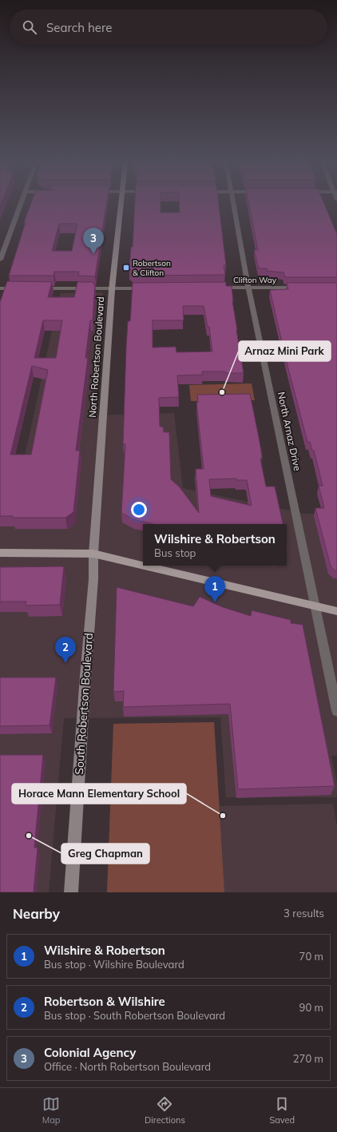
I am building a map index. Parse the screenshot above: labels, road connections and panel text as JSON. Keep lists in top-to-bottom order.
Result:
{
  "streets": {
    "main road": ["North Robertson Boulevard", "South Robertson Boulevard"],
    "street": ["Clifton Way", "North Arnaz Drive"]
  },
  "crossings": [
    ["Clifton Way", "North Arnaz Drive"],
    ["North Robertson Boulevard", "South Robertson Boulevard"]
  ],
  "places": {
    "transit": ["Robertson & Clifton"],
    "other": ["Arnaz Mini Park", "Horace Mann Elementary School", "Greg Chapman"]
  },
  "page": {
    "search": "Search here",
    "pins": ["3", "1", "2"],
    "popup": ["Wilshire & Robertson", "Bus stop"],
    "heading": ["Nearby", "3 results"],
    "list": [
      {
        "mark": "1",
        "name": "Wilshire & Robertson",
        "note": "Bus stop · Wilshire Boulevard",
        "value": "70 m"
      },
      {
        "mark": "2",
        "name": "Robertson & Wilshire",
        "note": "Bus stop · South Robertson Boulevard",
        "value": "90 m"
      },
      {
        "mark": "3",
        "name": "Colonial Agency",
        "note": "Office · North Robertson Boulevard",
        "value": "270 m"
      }
    ],
    "nav": ["Map", "Directions", "Saved"]
  }
}
